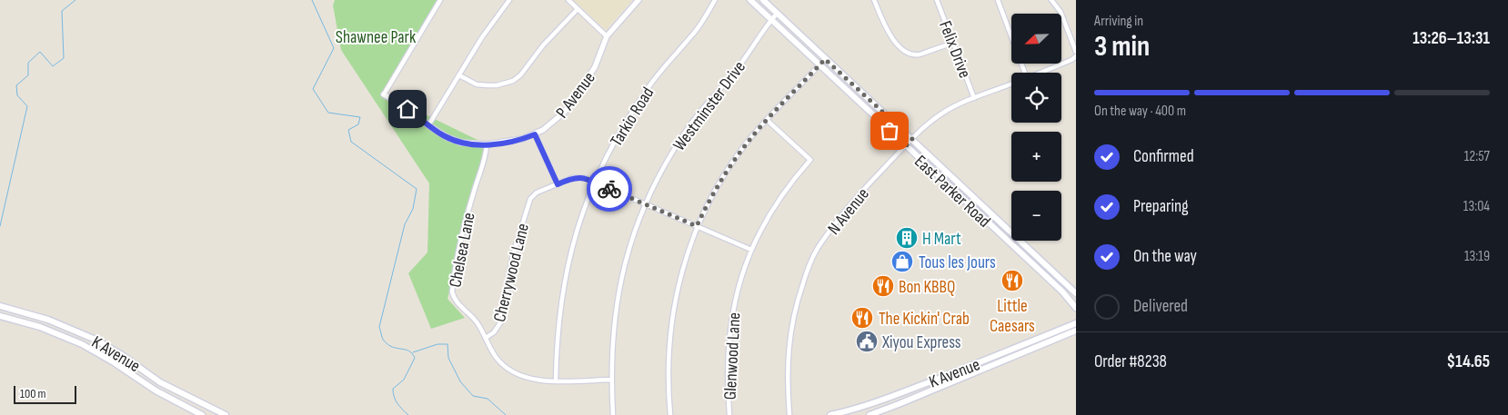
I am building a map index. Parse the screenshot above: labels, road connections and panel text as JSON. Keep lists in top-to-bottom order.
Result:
{
  "streets": {
    "main road": ["East Parker Road", "K Avenue"],
    "street": [
      "Felix Drive",
      "P Avenue",
      "Westminster Drive",
      "Tarkio Road",
      "N Avenue",
      "Chelsea Lane",
      "Cherrywood Lane",
      "Glenwood Lane"
    ]
  },
  "crossings": [
    ["Felix Drive", "N Avenue"],
    ["P Avenue", "Chelsea Lane"],
    ["Westminster Drive", "East Parker Road"],
    ["Westminster Drive", "Chelsea Lane"],
    ["Westminster Drive", "Cherrywood Lane"],
    ["Tarkio Road", "Chelsea Lane"],
    ["Tarkio Road", "Cherrywood Lane"],
    ["East Parker Road", "N Avenue"],
    ["Chelsea Lane", "Cherrywood Lane"],
    ["Cherrywood Lane", "Glenwood Lane"]
  ],
  "parks": ["Shawnee Park"],
  "places": {
    "building": ["H Mart"],
    "shop": ["Tous les Jours"],
    "restaurant": ["Little Caesars", "Bon KBBQ", "The Kickin' Crab"],
    "public building": ["Xiyou Express"]
  },
  "scale_bar": "100 m",
  "north": "bottom left",
  "page": {
    "heading": ["3 min", "Arriving in", "13:26–13:31"],
    "panel": ["Order #8238", "$14.65"],
    "map_buttons": ["+", "−"],
    "bar": "On the way · 400 m",
    "list": [
      ["Confirmed", "12:57"],
      ["Preparing", "13:04"],
      ["On the way", "13:19"],
      "Delivered"
    ],
    "scale": "100 m"
  }
}
